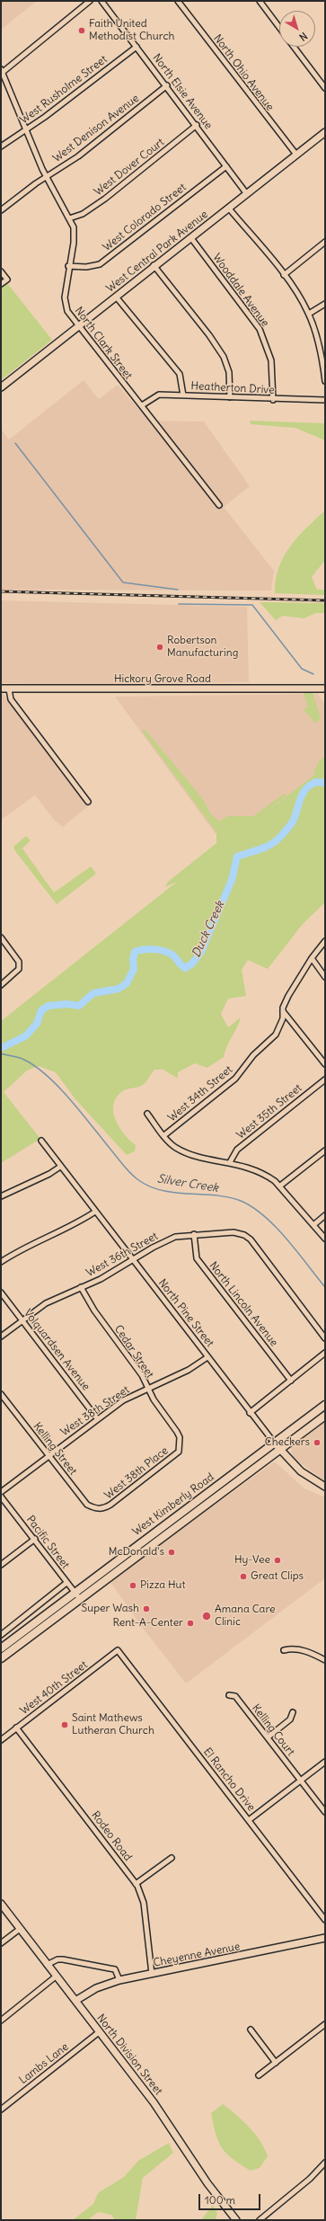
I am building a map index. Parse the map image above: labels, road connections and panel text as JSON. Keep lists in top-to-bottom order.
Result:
{
  "streets": {
    "main road": ["West Kimberly Road"],
    "street": [
      "North Ohio Avenue",
      "West Rusholme Street",
      "North Elsie Avenue",
      "West Denison Avenue",
      "West Dover Court",
      "West Colorado Street",
      "West Central Park Avenue",
      "Wooddale Avenue",
      "North Clark Street",
      "Heatherton Drive",
      "Hickory Grove Road",
      "West 34th Street",
      "West 35th Street",
      "West 36th Street",
      "North Lincoln Avenue",
      "North Pine Street",
      "Volquardsen Avenue",
      "Cedar Street",
      "West 38th Street",
      "Kelling Street",
      "West 38th Place",
      "Pacific Street",
      "West 40th Street",
      "Kelling Court",
      "El Rancho Drive",
      "Rodeo Road",
      "Cheyenne Avenue",
      "North Division Street",
      "Lambs Lane"
    ]
  },
  "crossings": [
    ["North Ohio Avenue", "West Central Park Avenue"],
    ["West Rusholme Street", "North Elsie Avenue"],
    ["West Rusholme Street", "North Clark Street"],
    ["North Elsie Avenue", "West Denison Avenue"],
    ["North Elsie Avenue", "West Dover Court"],
    ["North Elsie Avenue", "West Colorado Street"],
    ["North Elsie Avenue", "West Central Park Avenue"],
    ["West Denison Avenue", "North Clark Street"],
    ["West Dover Court", "North Clark Street"],
    ["West Colorado Street", "North Clark Street"],
    ["West Central Park Avenue", "Wooddale Avenue"],
    ["West Central Park Avenue", "North Clark Street"],
    ["Wooddale Avenue", "Heatherton Drive"],
    ["North Clark Street", "Heatherton Drive"],
    ["West 36th Street", "North Lincoln Avenue"],
    ["West 36th Street", "North Pine Street"],
    ["West 36th Street", "Volquardsen Avenue"],
    ["West 36th Street", "Cedar Street"],
    ["North Pine Street", "West 38th Street"],
    ["North Pine Street", "West Kimberly Road"],
    ["Volquardsen Avenue", "West 38th Street"],
    ["Cedar Street", "West 38th Street"],
    ["Cedar Street", "West 38th Place"],
    ["West 38th Street", "Kelling Street"],
    ["Kelling Street", "West 38th Place"],
    ["West Kimberly Road", "Pacific Street"],
    ["West 40th Street", "El Rancho Drive"],
    ["West 40th Street", "Rodeo Road"],
    ["Rodeo Road", "Cheyenne Avenue"],
    ["Cheyenne Avenue", "North Division Street"],
    ["North Division Street", "Lambs Lane"]
  ],
  "water": ["Duck Creek", "Silver Creek"],
  "places": [
    "Faith United Methodist Church",
    "Robertson Manufacturing",
    "Checkers",
    "McDonald's",
    "Hy-Vee",
    "Great Clips",
    "Pizza Hut",
    "Super Wash",
    "Amana Care Clinic",
    "Rent-A-Center",
    "Saint Mathews Lutheran Church"
  ],
  "scale_bar": "100 m",
  "north": "bottom right"
}
